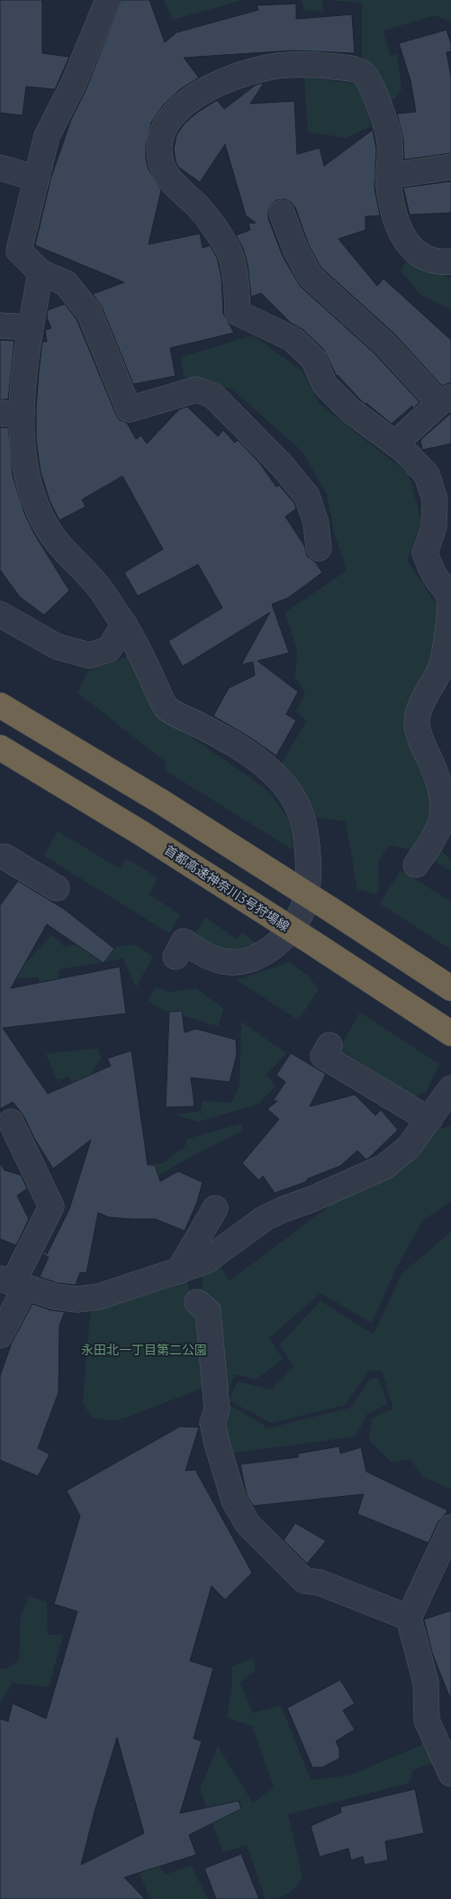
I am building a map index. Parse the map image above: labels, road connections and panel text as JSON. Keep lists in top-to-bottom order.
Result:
{
  "streets": {
    "highway": ["首都高速神奈川3号狩場線"]
  },
  "parks": ["永田北一丁目第二公園"]
}
